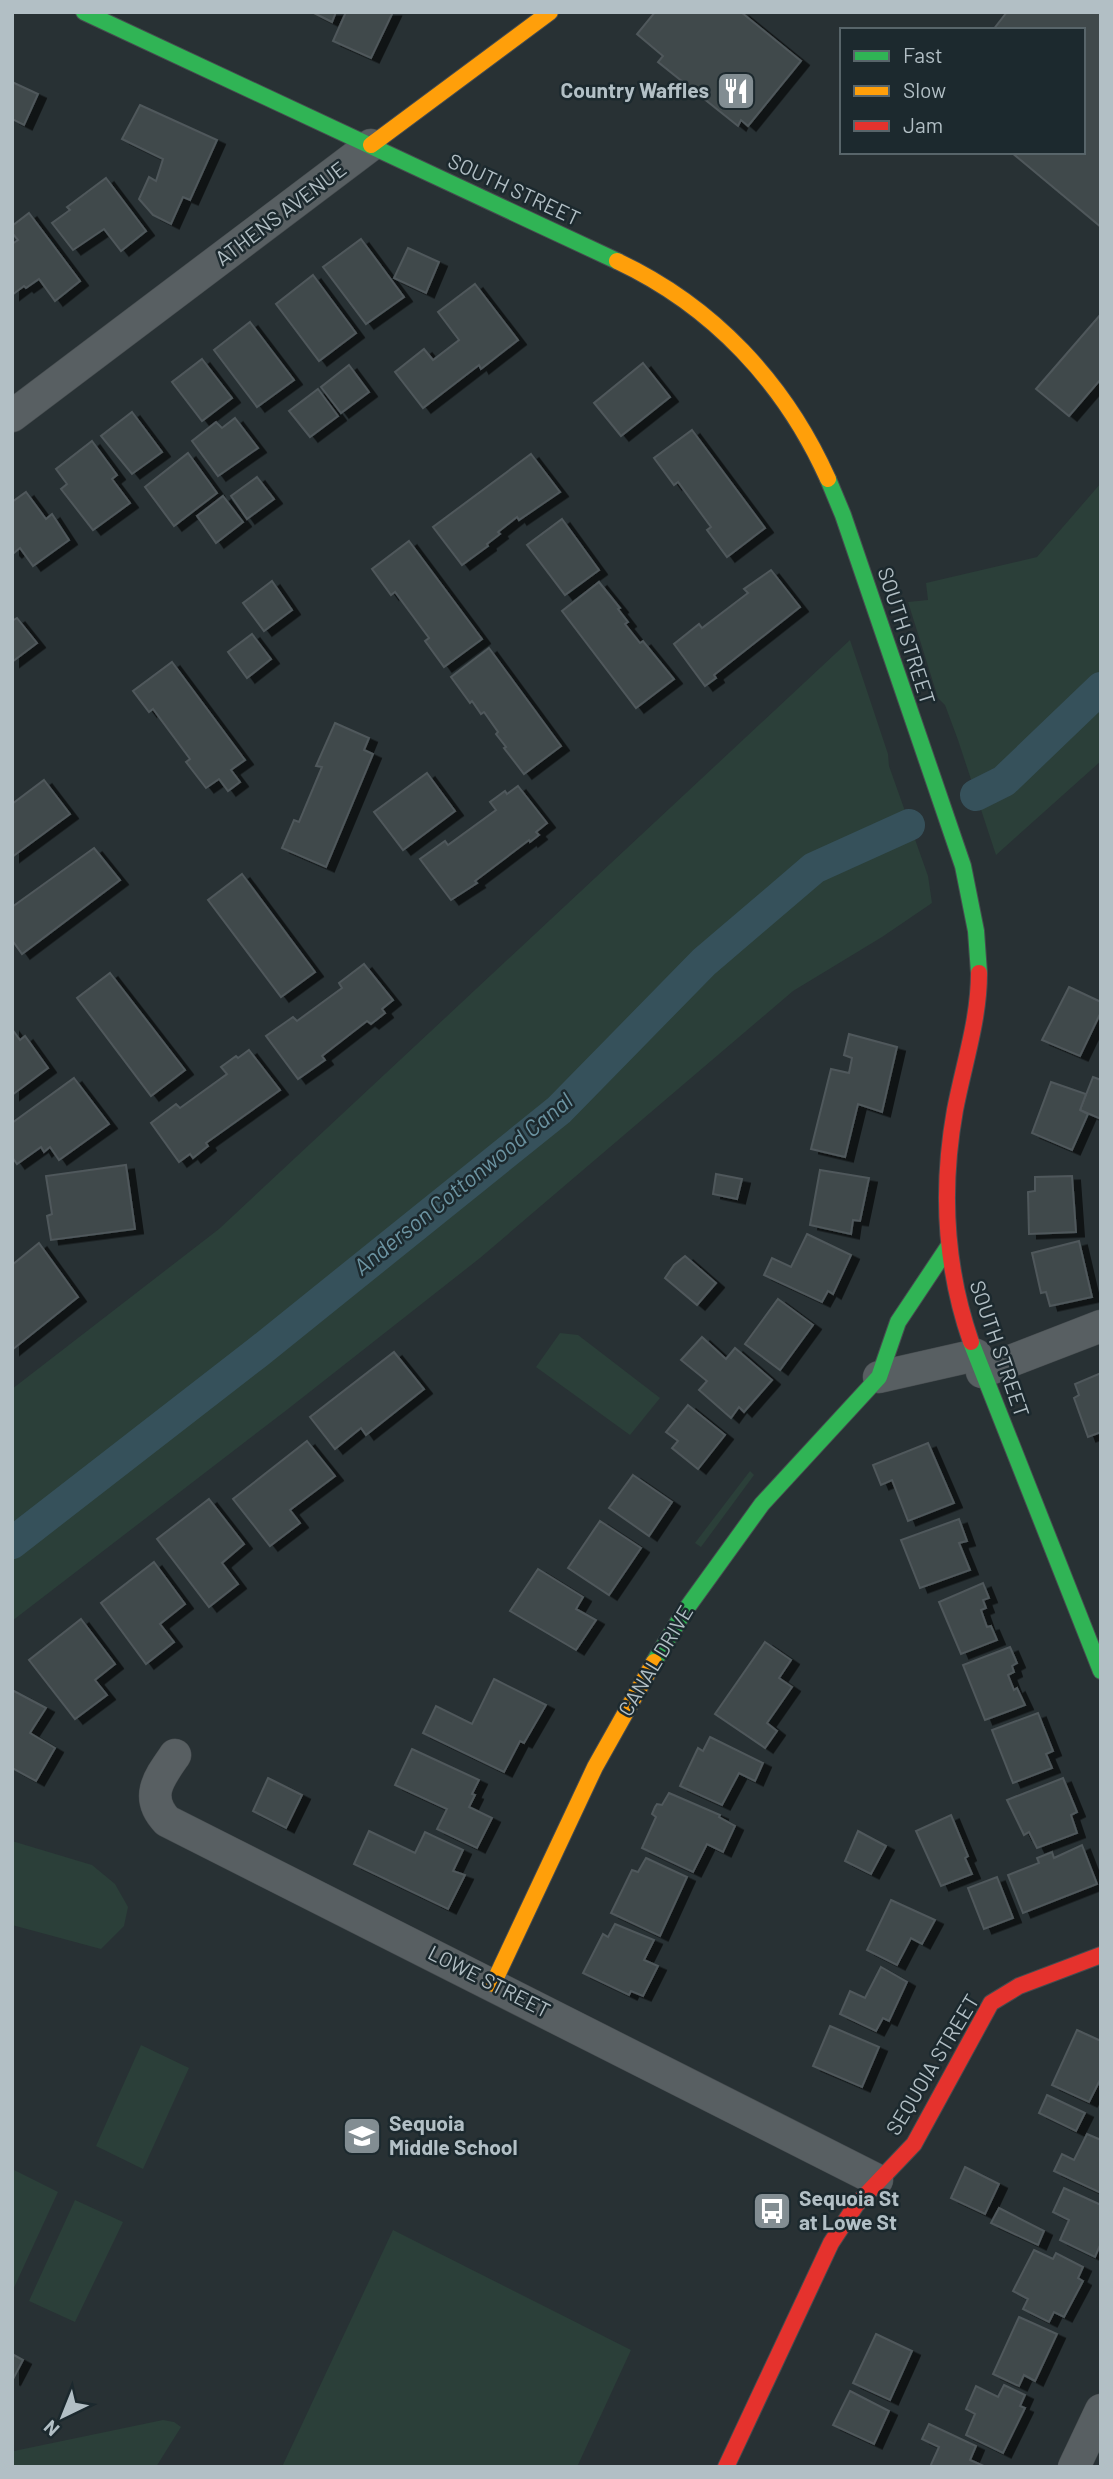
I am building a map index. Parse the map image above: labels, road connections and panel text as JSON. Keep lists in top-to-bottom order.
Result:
{
  "streets": {
    "street": [
      "SOUTH STREET",
      "ATHENS AVENUE",
      "CANAL DRIVE",
      "LOWE STREET",
      "SEQUOIA STREET"
    ]
  },
  "crossings": [
    ["SOUTH STREET", "ATHENS AVENUE"],
    ["SOUTH STREET", "CANAL DRIVE"],
    ["CANAL DRIVE", "LOWE STREET"],
    ["LOWE STREET", "SEQUOIA STREET"]
  ],
  "water": ["Anderson Cottonwood Canal"],
  "places": {
    "restaurant": ["Country Waffles"],
    "school or university": ["Sequoia Middle School"],
    "bus stop": ["Sequoia St at Lowe St"]
  },
  "legend": ["Fast", "Slow", "Jam"],
  "north": "bottom left"
}
